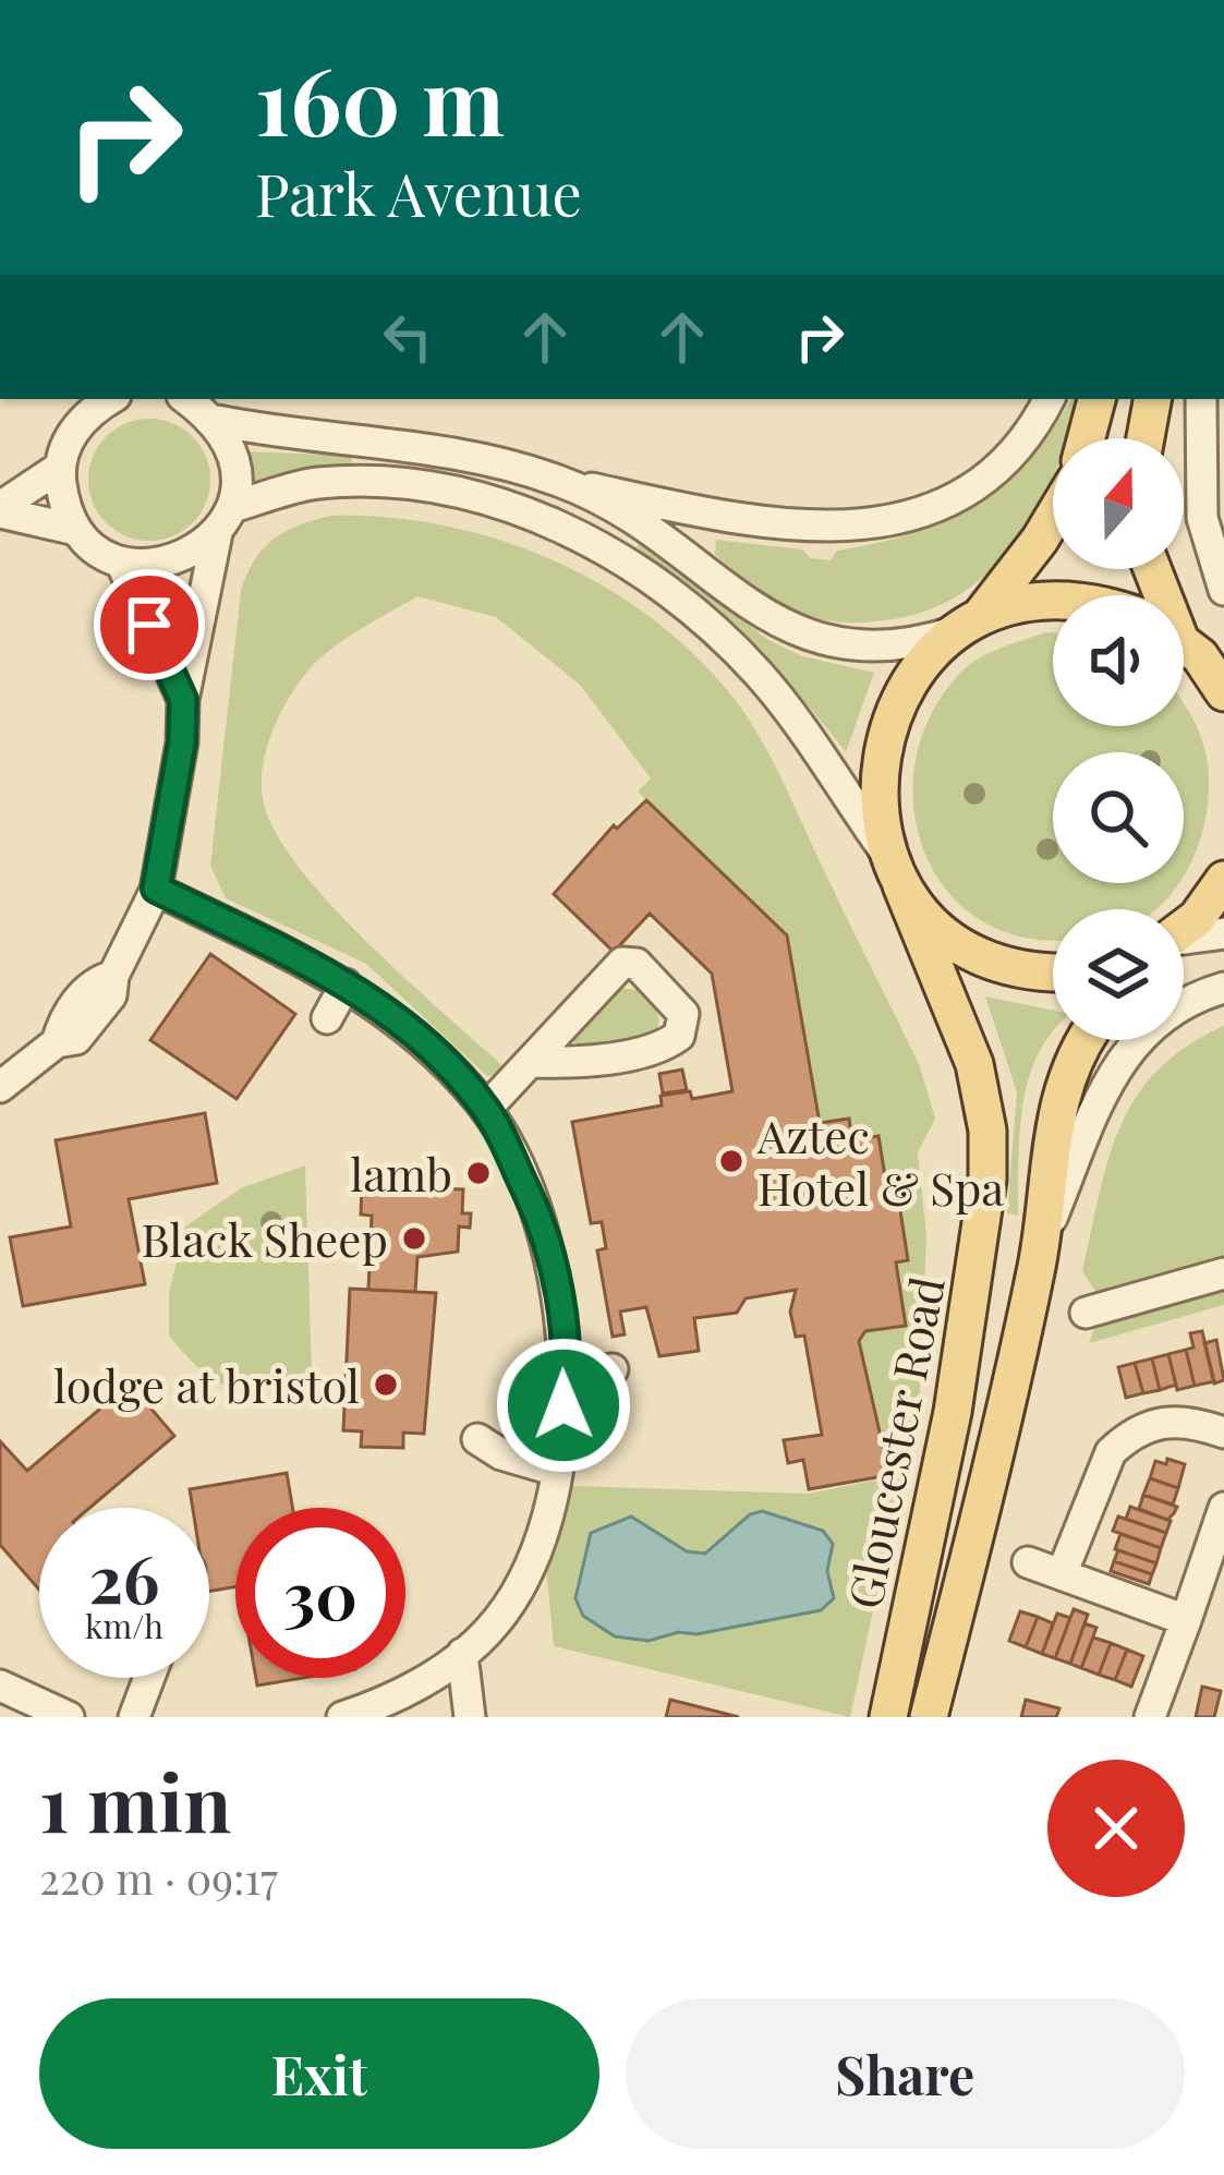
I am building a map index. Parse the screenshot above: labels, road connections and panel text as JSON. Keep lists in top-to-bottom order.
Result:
{
  "streets": {
    "main road": ["Gloucester Road"]
  },
  "places": [
    "Aztec Hotel & Spa",
    "lamb",
    "Black Sheep",
    "lodge at bristol"
  ],
  "north": "top",
  "page": {
    "turn": ["160 m", "Park Avenue"],
    "speed": "26 km/h",
    "limit": "30",
    "heading": ["1 min", "220 m · 09:17"],
    "buttons": ["Exit", "Share"]
  }
}
